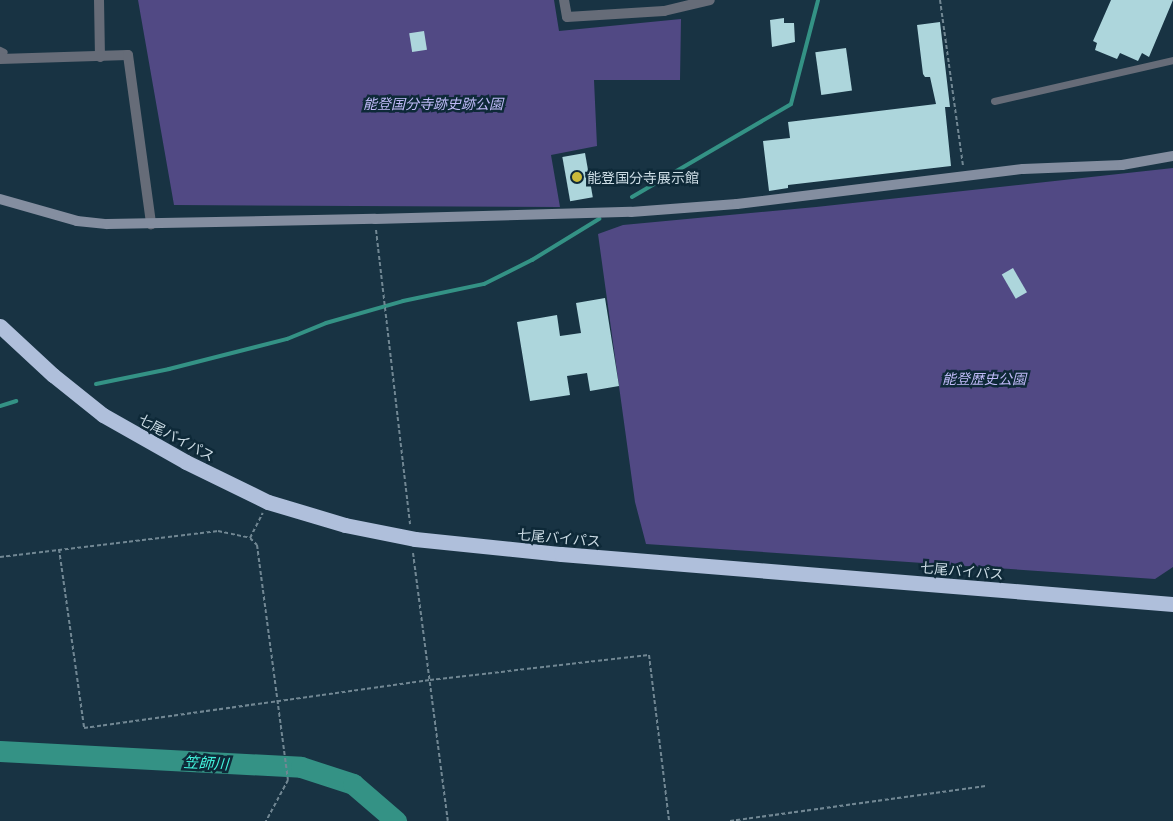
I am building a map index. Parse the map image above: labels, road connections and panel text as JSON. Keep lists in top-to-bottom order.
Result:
{
  "streets": {
    "highway": ["七尾バイパス"]
  },
  "water": ["笠師川"],
  "parks": ["能登国分寺跡史跡公園", "能登歴史公園"],
  "places": ["能登国分寺展示館"]
}
